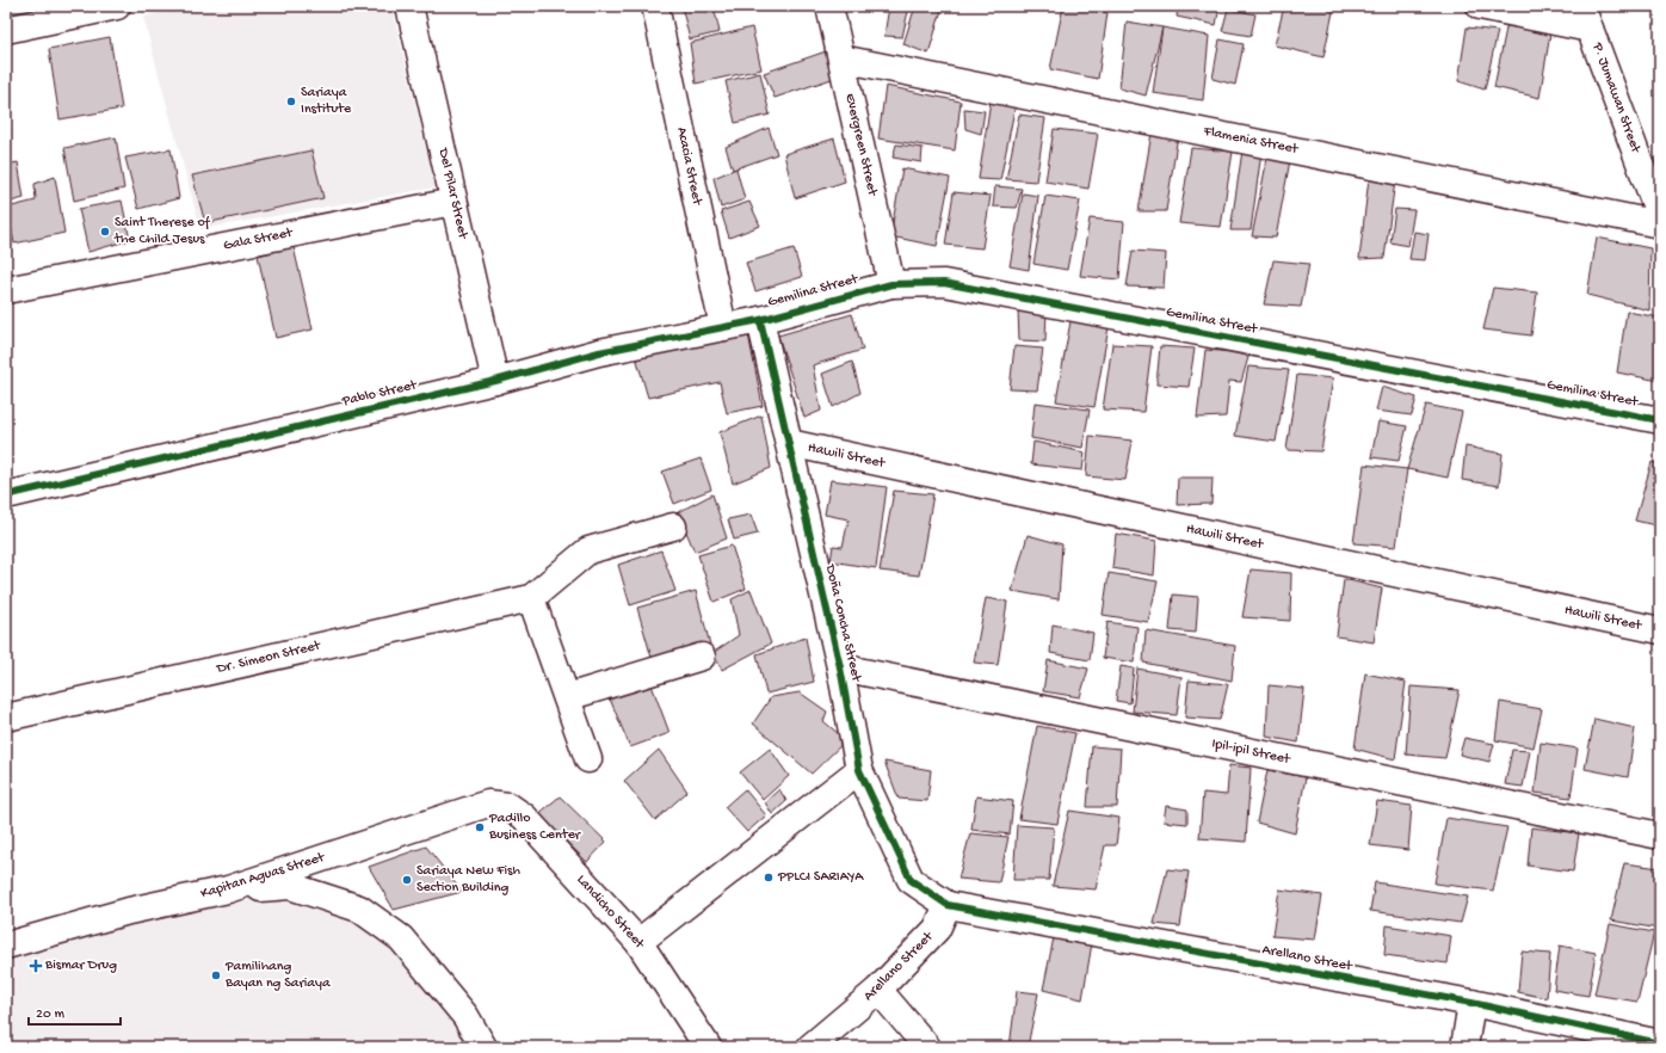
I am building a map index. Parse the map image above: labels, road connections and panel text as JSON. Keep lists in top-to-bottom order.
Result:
{
  "streets": {
    "street": [
      "P. Jumawan Street",
      "Flamenia Street",
      "Evergreen Street",
      "Acacia Street",
      "Del Pilar Street",
      "Gala Street",
      "Gemilina Street",
      "Pablo Street",
      "Hawili Street",
      "Doña Concha Street",
      "Dr. Simeon Street",
      "Ipil-ipil Street",
      "Kapitan Aguas Street",
      "Landicho Street",
      "Arellano Street"
    ]
  },
  "crossings": [
    ["Flamenia Street", "Evergreen Street"],
    ["Evergreen Street", "Gemilina Street"],
    ["Acacia Street", "Pablo Street"],
    ["Del Pilar Street", "Gala Street"],
    ["Del Pilar Street", "Pablo Street"],
    ["Gemilina Street", "Pablo Street"],
    ["Gemilina Street", "Doña Concha Street"],
    ["Pablo Street", "Doña Concha Street"],
    ["Hawili Street", "Doña Concha Street"],
    ["Doña Concha Street", "Ipil-ipil Street"],
    ["Doña Concha Street", "Arellano Street"],
    ["Kapitan Aguas Street", "Landicho Street"]
  ],
  "places": {
    "other": [
      "Sariaya Institute",
      "Saint Therese of the Child Jesus",
      "Padillo Business Center",
      "PPLCI SARIAYA",
      "Sariaya New Fish Section Building",
      "Pamilihang Bayan ng Sariaya"
    ],
    "health": ["Bismar Drug"]
  },
  "scale_bar": "20 m"
}
